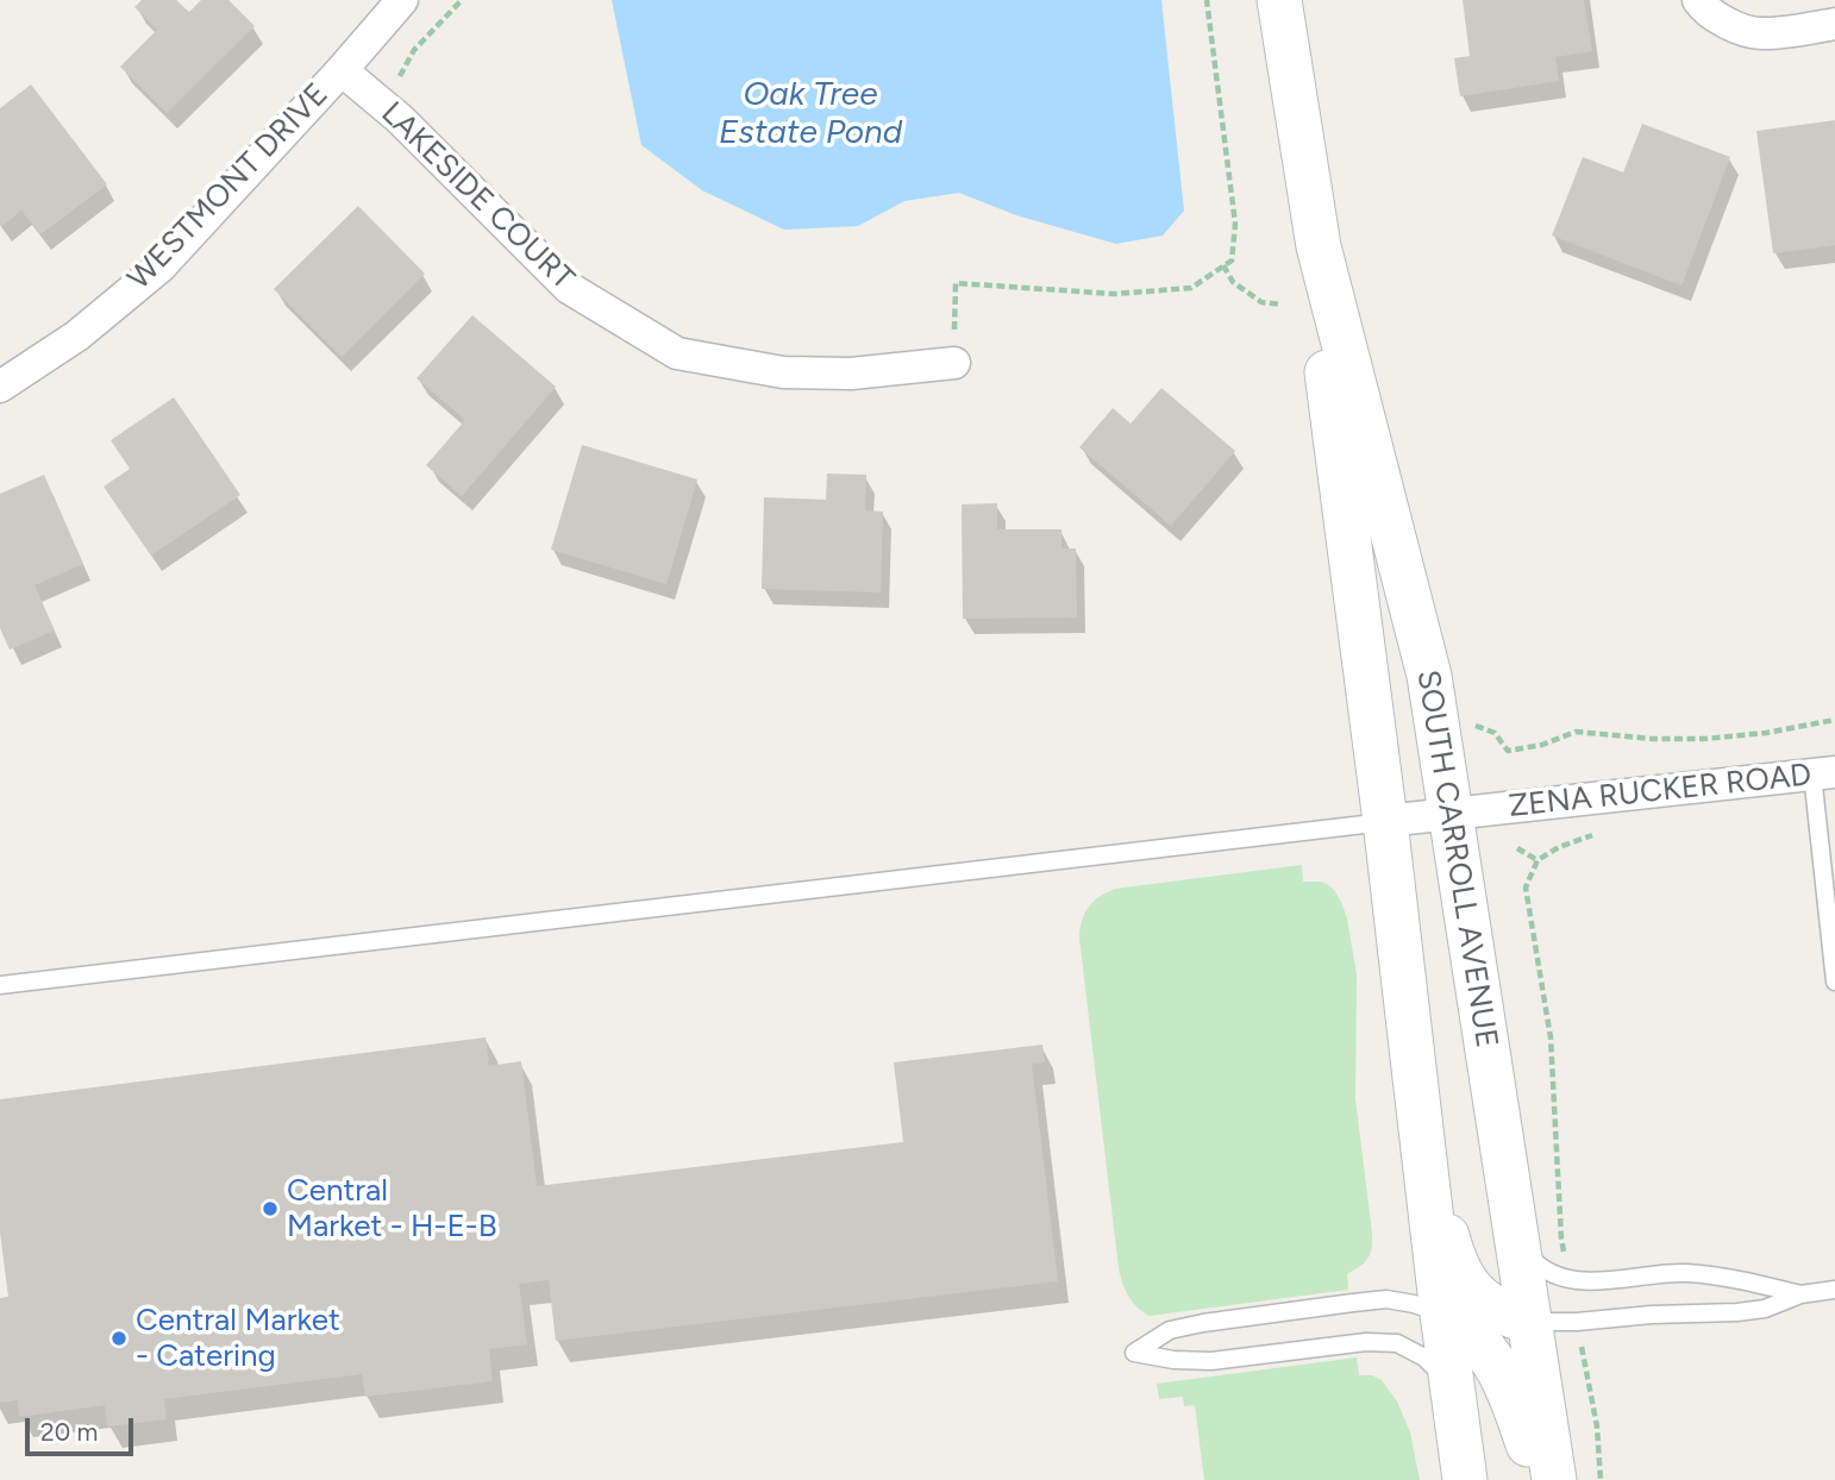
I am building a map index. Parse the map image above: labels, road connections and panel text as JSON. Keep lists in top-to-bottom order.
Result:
{
  "streets": {
    "main road": ["SOUTH CARROLL AVENUE"],
    "street": ["WESTMONT DRIVE", "LAKESIDE COURT", "ZENA RUCKER ROAD"]
  },
  "crossings": [
    ["WESTMONT DRIVE", "LAKESIDE COURT"],
    ["ZENA RUCKER ROAD", "SOUTH CARROLL AVENUE"]
  ],
  "water": ["Oak Tree Estate Pond"],
  "places": ["Central Market - H-E-B", "Central Market - Catering"],
  "scale_bar": "20 m"
}
